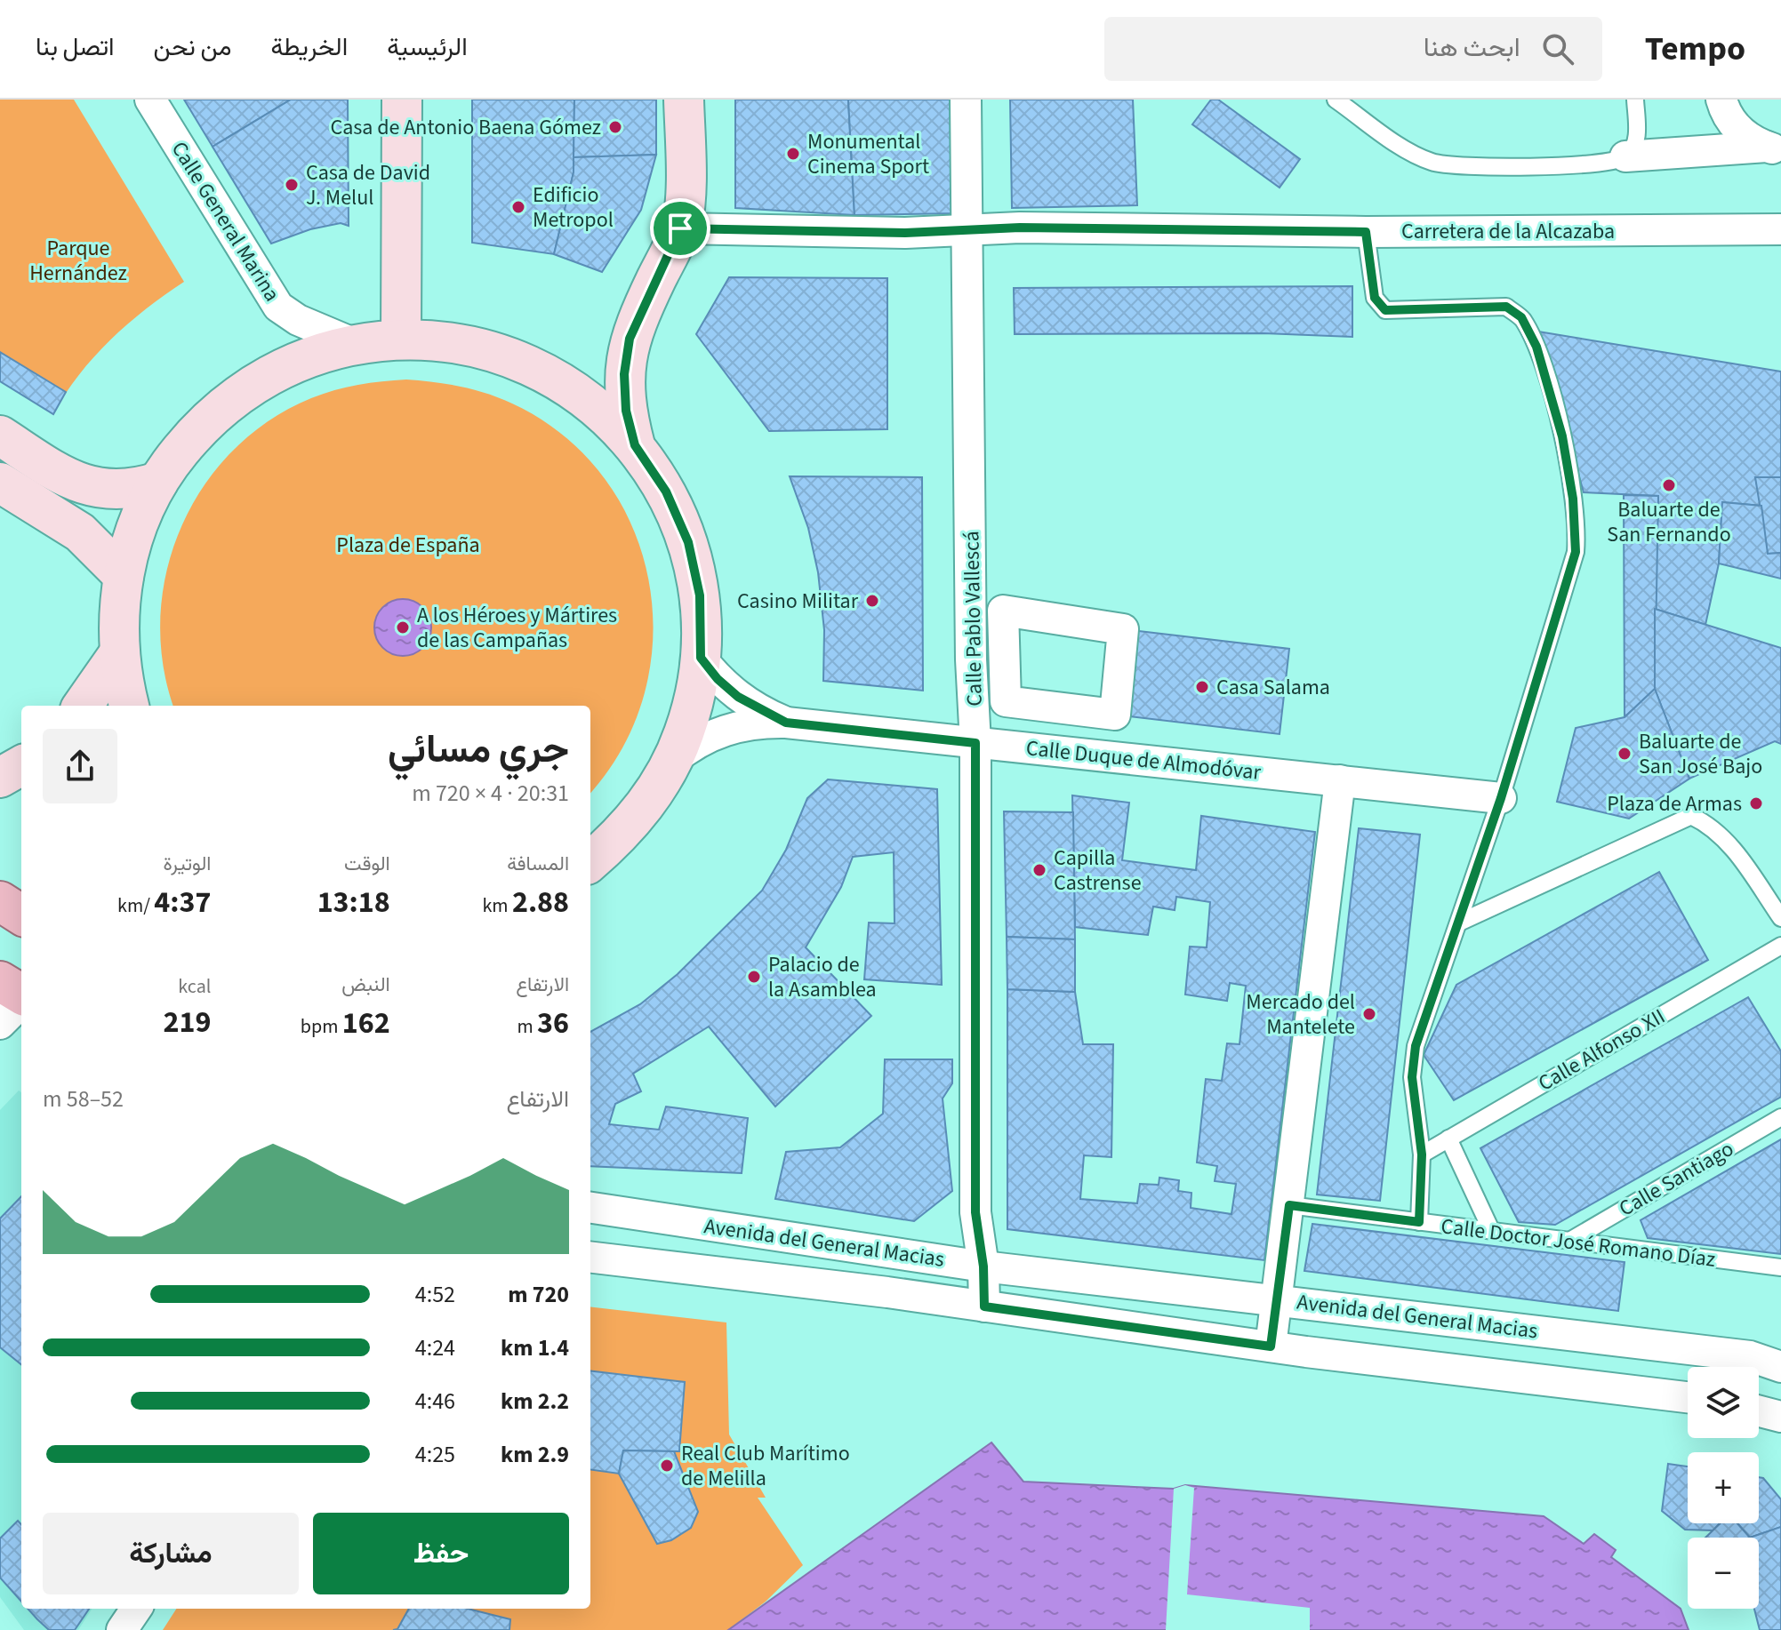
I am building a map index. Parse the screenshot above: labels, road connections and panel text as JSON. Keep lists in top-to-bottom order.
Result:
{
  "streets": {
    "street": [
      "Calle General Marina",
      "Carretera de la Alcazaba",
      "Calle Pablo Vallescá",
      "Calle Duque de Almodóvar",
      "Avenida del General Macias"
    ],
    "lane": ["Calle Alfonso XII", "Calle Santiago", "Calle Doctor José Romano Díaz"]
  },
  "crossings": [
    ["Carretera de la Alcazaba", "Calle Pablo Vallescá"],
    ["Calle Pablo Vallescá", "Calle Duque de Almodóvar"],
    ["Calle Pablo Vallescá", "Avenida del General Macias"],
    ["Calle Santiago", "Calle Doctor José Romano Díaz"]
  ],
  "parks": ["Parque Hernández", "Plaza de España"],
  "places": [
    "Casa de Antonio Baena Gómez",
    "Monumental Cinema Sport",
    "Casa de David J. Melul",
    "Edificio Metropol",
    "Baluarte de San Fernando",
    "Casino Militar",
    "A los Héroes y Mártires de las Campañas",
    "Casa Salama",
    "Baluarte de San José Bajo",
    "Plaza de Armas",
    "Capilla Castrense",
    "Palacio de la Asamblea",
    "Mercado del Mantelete",
    "Real Club Marítimo de Melilla"
  ],
  "page": {
    "header": "Tempo",
    "search": "ابحث هنا",
    "nav": [
      "الرئيسية",
      "الخريطة",
      "من نحن",
      "اتصل بنا"
    ],
    "heading": ["جري مسائي", "20:31 · 4 × 720 m"],
    "stats": [
      ["المسافة", "2.88 km"],
      ["الوقت", "13:18"],
      ["الوتيرة", "4:37 /km"],
      ["الارتفاع", "36 m"],
      ["النبض", "162 bpm"],
      ["kcal", "219"]
    ],
    "chart": ["الارتفاع", "52–58 m"],
    "list": [
      {
        "name": "720 m",
        "note": "4:52"
      },
      {
        "name": "1.4 km",
        "note": "4:24"
      },
      {
        "name": "2.2 km",
        "note": "4:46"
      },
      {
        "name": "2.9 km",
        "note": "4:25"
      }
    ],
    "map_buttons": ["+", "−"],
    "buttons": ["حفظ", "مشاركة"]
  }
}
